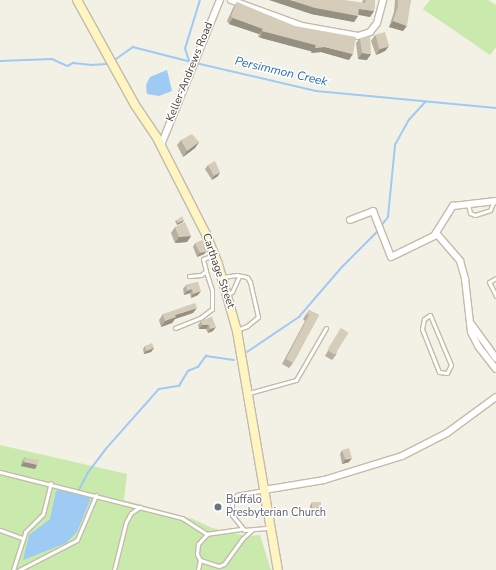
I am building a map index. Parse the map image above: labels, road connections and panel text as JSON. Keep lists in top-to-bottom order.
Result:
{
  "streets": {
    "main road": ["Carthage Street"],
    "street": ["Keller-Andrews Road"]
  },
  "crossings": [
    ["Keller-Andrews Road", "Carthage Street"]
  ],
  "water": ["Persimmon Creek"],
  "places": ["Buffalo Presbyterian Church"]
}
